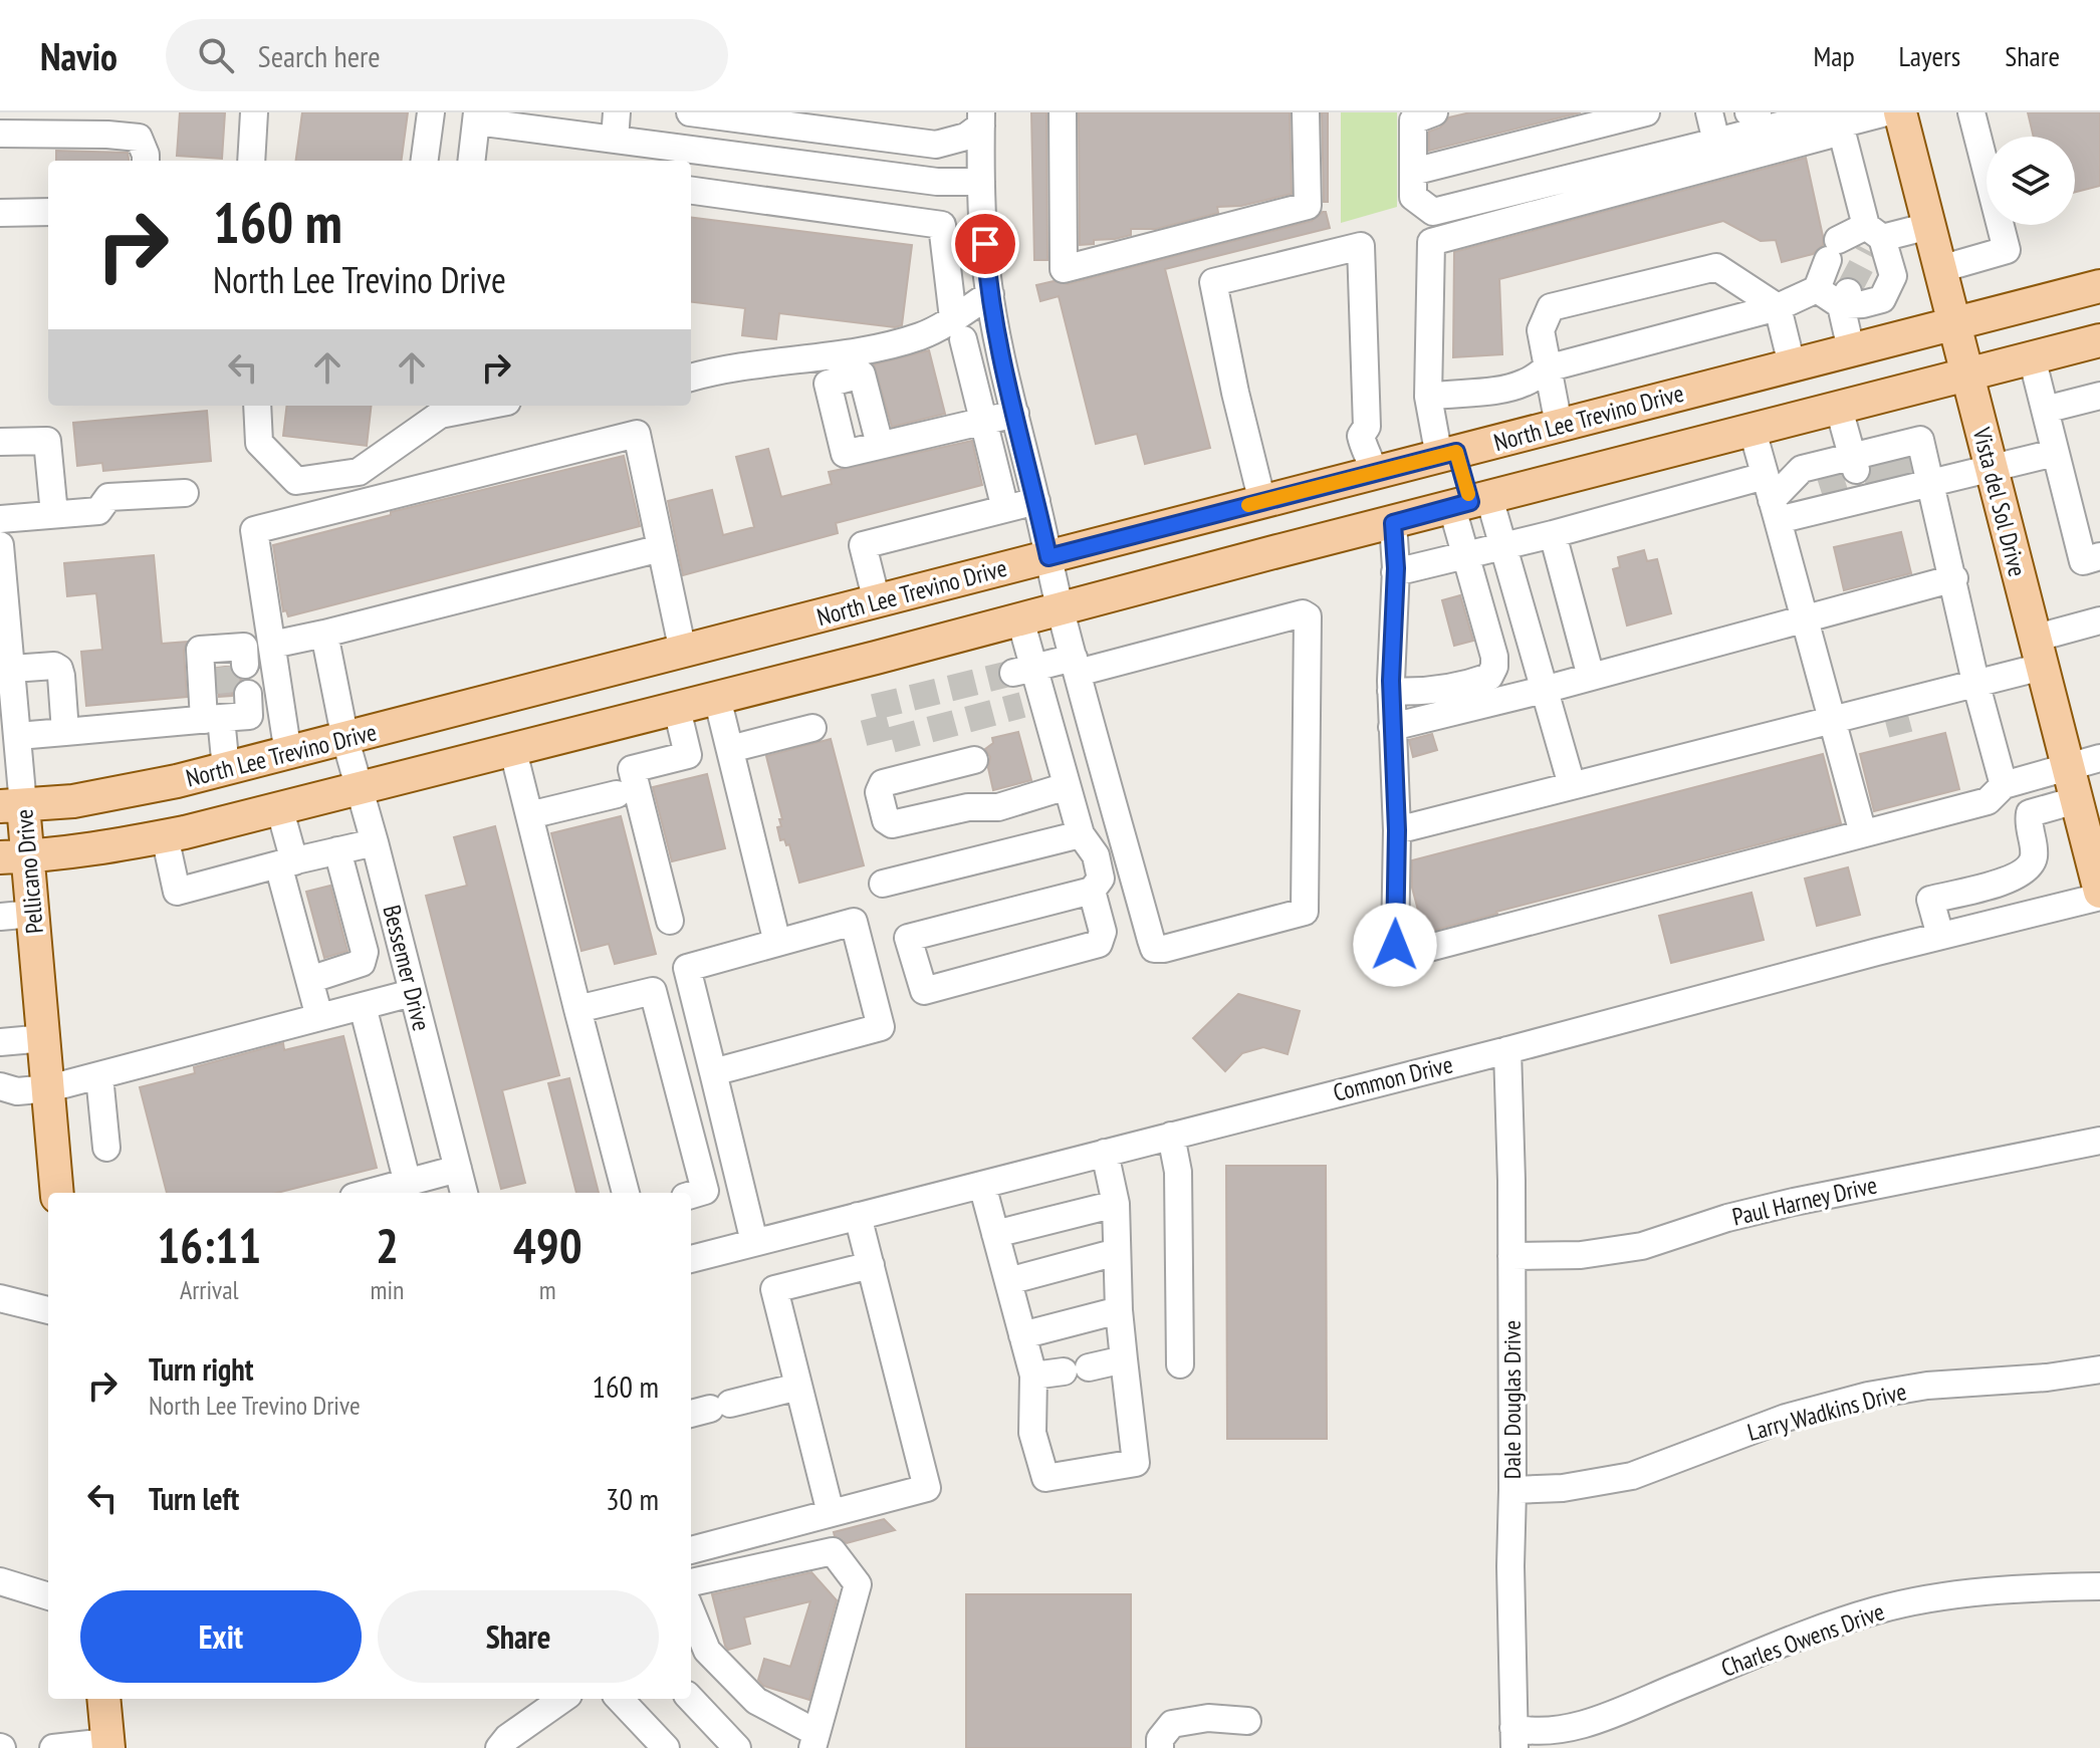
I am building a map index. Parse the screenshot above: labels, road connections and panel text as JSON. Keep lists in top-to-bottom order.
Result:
{
  "streets": {
    "main road": ["North Lee Trevino Drive", "Vista del Sol Drive", "Pellicano Drive"],
    "street": [
      "Bessemer Drive",
      "Common Drive",
      "Paul Harney Drive",
      "Dale Douglas Drive",
      "Larry Wadkins Drive",
      "Charles Owens Drive"
    ]
  },
  "crossings": [
    ["North Lee Trevino Drive", "Vista del Sol Drive"],
    ["North Lee Trevino Drive", "Pellicano Drive"],
    ["North Lee Trevino Drive", "Bessemer Drive"],
    ["Vista del Sol Drive", "Common Drive"],
    ["Common Drive", "Dale Douglas Drive"],
    ["Paul Harney Drive", "Dale Douglas Drive"],
    ["Dale Douglas Drive", "Larry Wadkins Drive"],
    ["Dale Douglas Drive", "Charles Owens Drive"]
  ],
  "page": {
    "header": "Navio",
    "search": "Search here",
    "nav": ["Map", "Layers", "Share"],
    "turn": ["160 m", "North Lee Trevino Drive"],
    "eta": [
      "16:11",
      "Arrival",
      "2",
      "min",
      "490",
      "m"
    ],
    "list": [
      {
        "name": "Turn right",
        "note": "North Lee Trevino Drive",
        "value": "160 m"
      },
      {
        "name": "Turn left",
        "value": "30 m"
      }
    ],
    "buttons": ["Exit", "Share"]
  }
}
